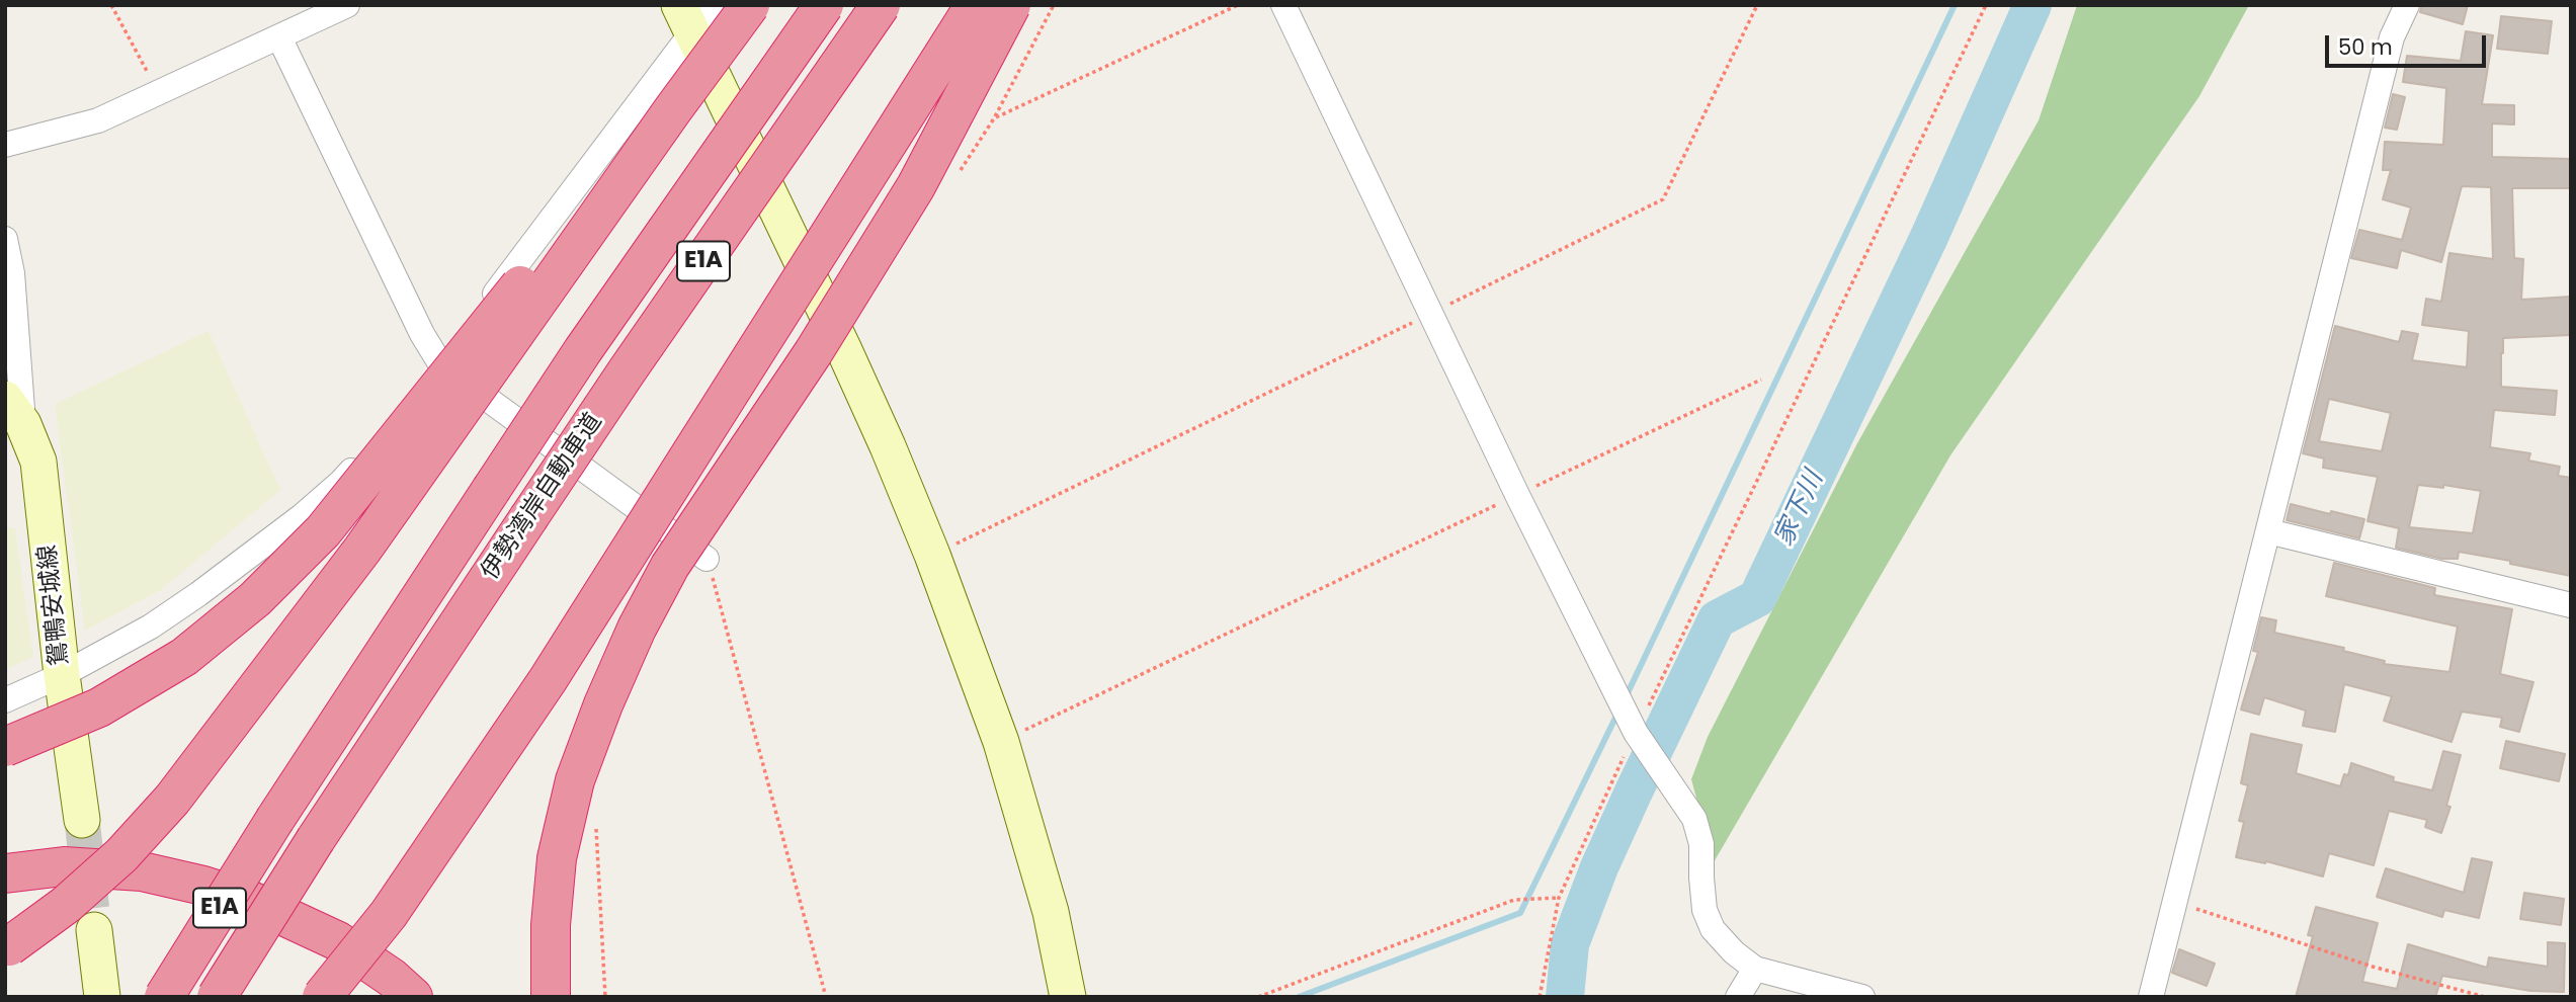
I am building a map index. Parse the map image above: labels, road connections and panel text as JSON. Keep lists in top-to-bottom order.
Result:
{
  "streets": {
    "highway": ["E1A", "伊勢湾岸自動車道"],
    "street": ["鴛鴨安城線"]
  },
  "water": ["家下川"],
  "scale_bar": "50 m"
}
